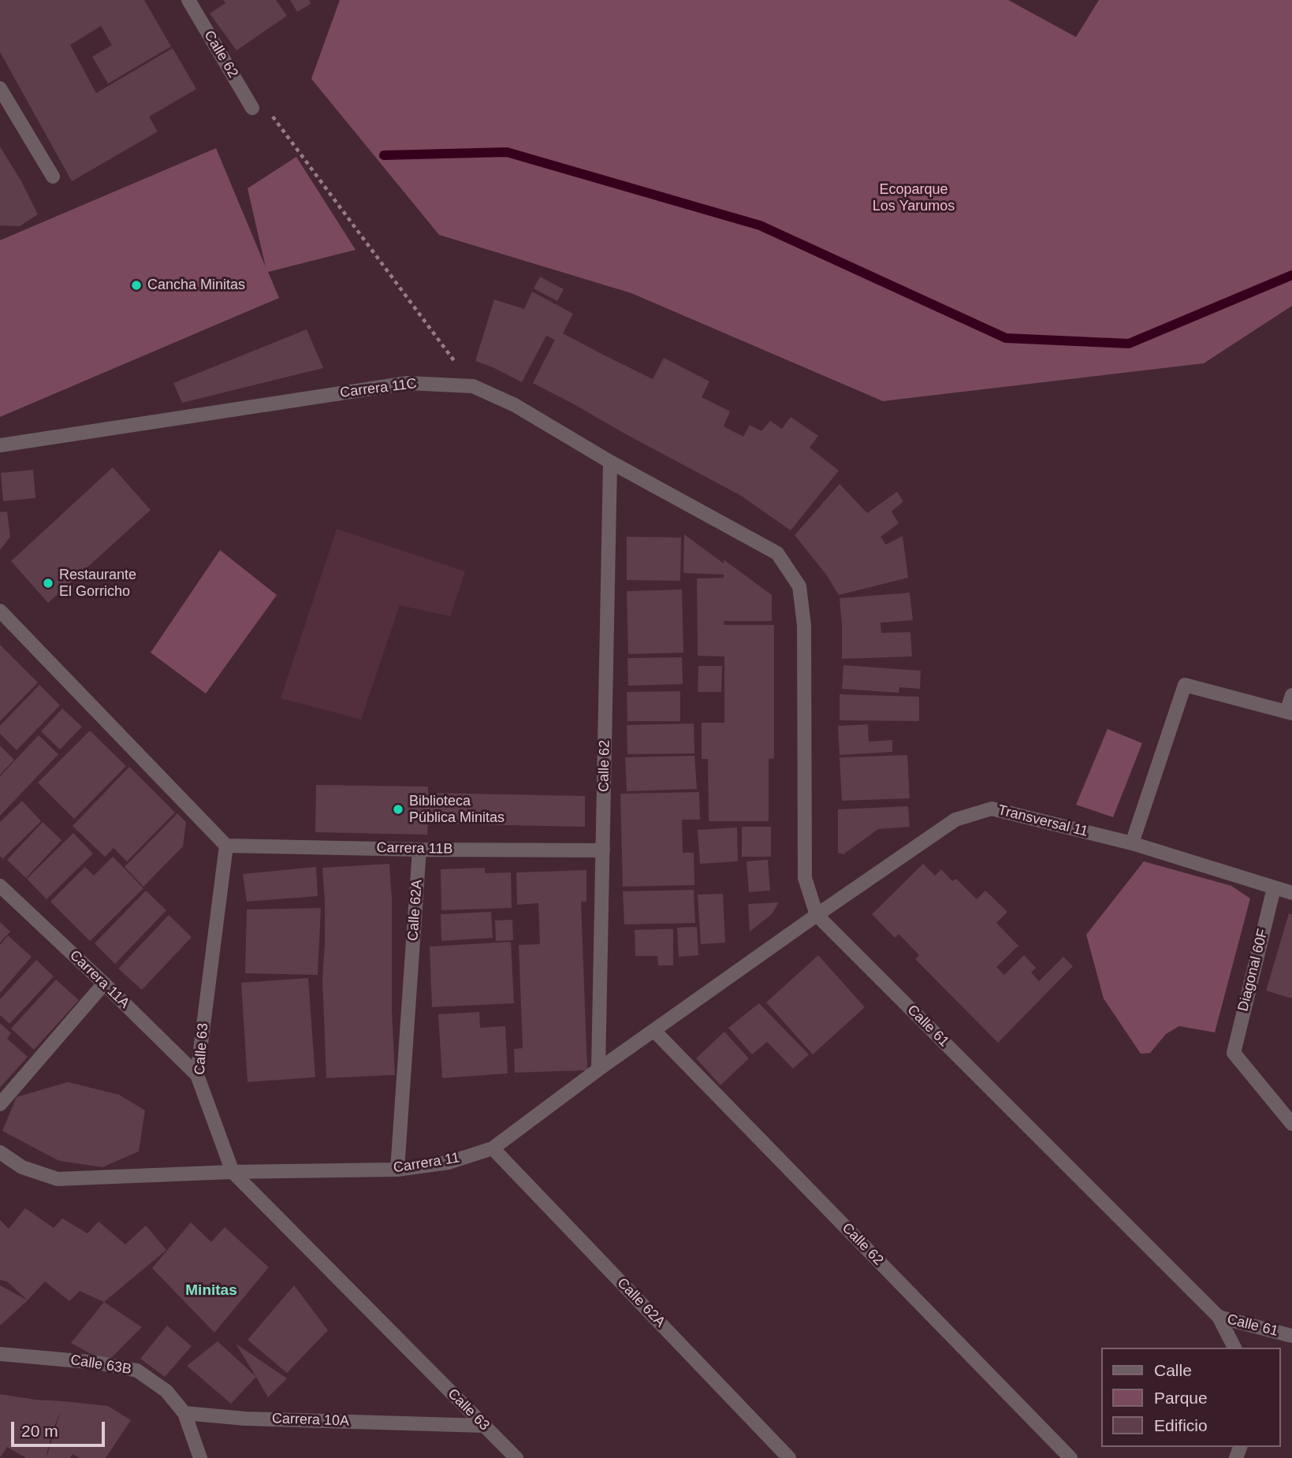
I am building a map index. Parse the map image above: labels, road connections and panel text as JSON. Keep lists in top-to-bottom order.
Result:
{
  "streets": {
    "street": [
      "Calle 62",
      "Carrera 11C",
      "Transversal 11",
      "Carrera 11B",
      "Calle 62A",
      "Diagonal 60F",
      "Carrera 11A",
      "Calle 61",
      "Calle 63",
      "Carrera 11",
      "Calle 63B",
      "Carrera 10A"
    ]
  },
  "crossings": [
    ["Calle 62", "Carrera 11C"],
    ["Calle 62", "Carrera 11B"],
    ["Calle 62", "Carrera 11"],
    ["Carrera 11C", "Calle 61"],
    ["Transversal 11", "Diagonal 60F"],
    ["Transversal 11", "Calle 61"],
    ["Transversal 11", "Carrera 11"],
    ["Carrera 11B", "Calle 62A"],
    ["Carrera 11B", "Calle 63"],
    ["Calle 62A", "Carrera 11"],
    ["Carrera 11A", "Calle 63"],
    ["Calle 61", "Carrera 11"],
    ["Calle 63", "Carrera 11"],
    ["Calle 63", "Carrera 10A"],
    ["Calle 63B", "Carrera 10A"]
  ],
  "districts": ["Minitas"],
  "parks": ["Ecoparque Los Yarumos"],
  "places": ["Cancha Minitas", "Restaurante El Gorricho", "Biblioteca Pública Minitas"],
  "legend": ["Calle", "Parque", "Edificio"],
  "scale_bar": "20 m"
}
